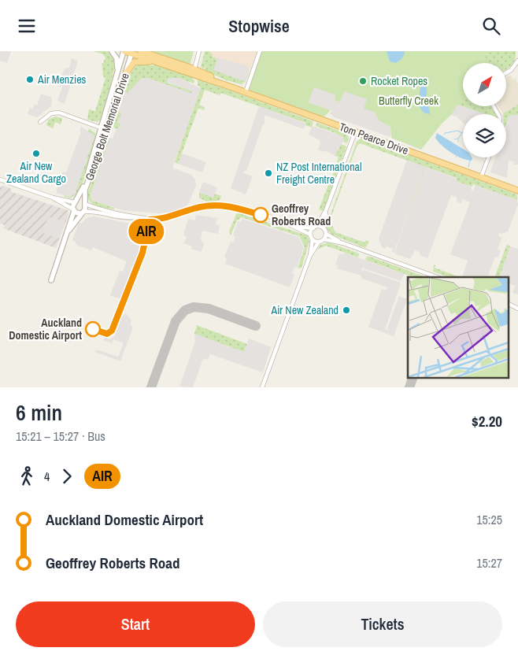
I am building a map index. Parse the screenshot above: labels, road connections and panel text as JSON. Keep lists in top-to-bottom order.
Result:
{
  "streets": {
    "main road": ["Tom Pearce Drive"],
    "street": ["George Bolt Memorial Drive"]
  },
  "crossings": [
    ["George Bolt Memorial Drive", "Tom Pearce Drive"]
  ],
  "parks": ["Butterfly Creek"],
  "places": [
    "Air Menzies",
    "Rocket Ropes",
    "Air New Zealand Cargo",
    "NZ Post International Freight Centre",
    "Geoffrey Roberts Road",
    "Air New Zealand",
    "Auckland Domestic Airport"
  ],
  "lines": ["bus line AIR"],
  "north": "top right",
  "page": {
    "header": "Stopwise",
    "on_map": "AIR",
    "heading": ["6 min", "15:21 – 15:27 · Bus", "$2.20"],
    "legs": ["4", "AIR"],
    "list": [
      {
        "name": "Auckland Domestic Airport",
        "value": "15:25"
      },
      {
        "name": "Geoffrey Roberts Road",
        "value": "15:27"
      }
    ],
    "buttons": ["Start", "Tickets"]
  }
}
